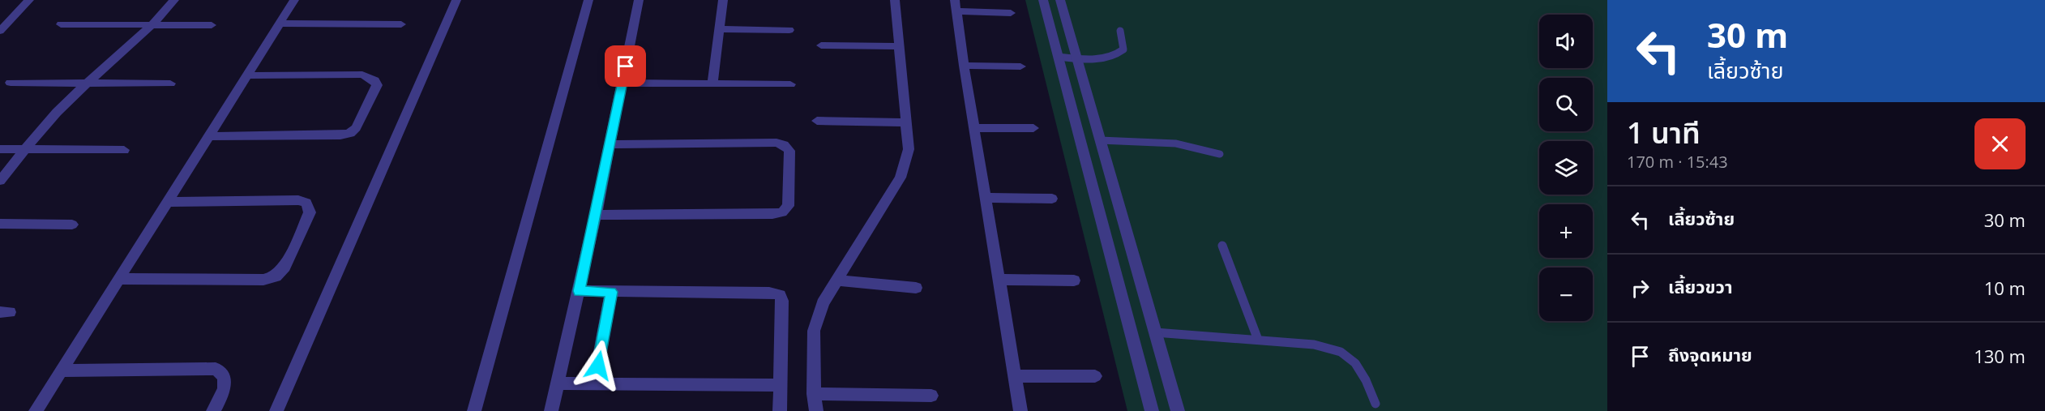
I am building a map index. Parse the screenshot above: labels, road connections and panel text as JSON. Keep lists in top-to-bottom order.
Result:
{
  "page": {
    "turn": ["30 m", "เลี้ยวซ้าย"],
    "map_buttons": ["+", "−"],
    "heading": ["1 นาที", "170 m · 15:43"],
    "list": [
      {
        "name": "เลี้ยวซ้าย",
        "value": "30 m"
      },
      {
        "name": "เลี้ยวขวา",
        "value": "10 m"
      },
      {
        "name": "ถึงจุดหมาย",
        "value": "130 m"
      }
    ]
  }
}
